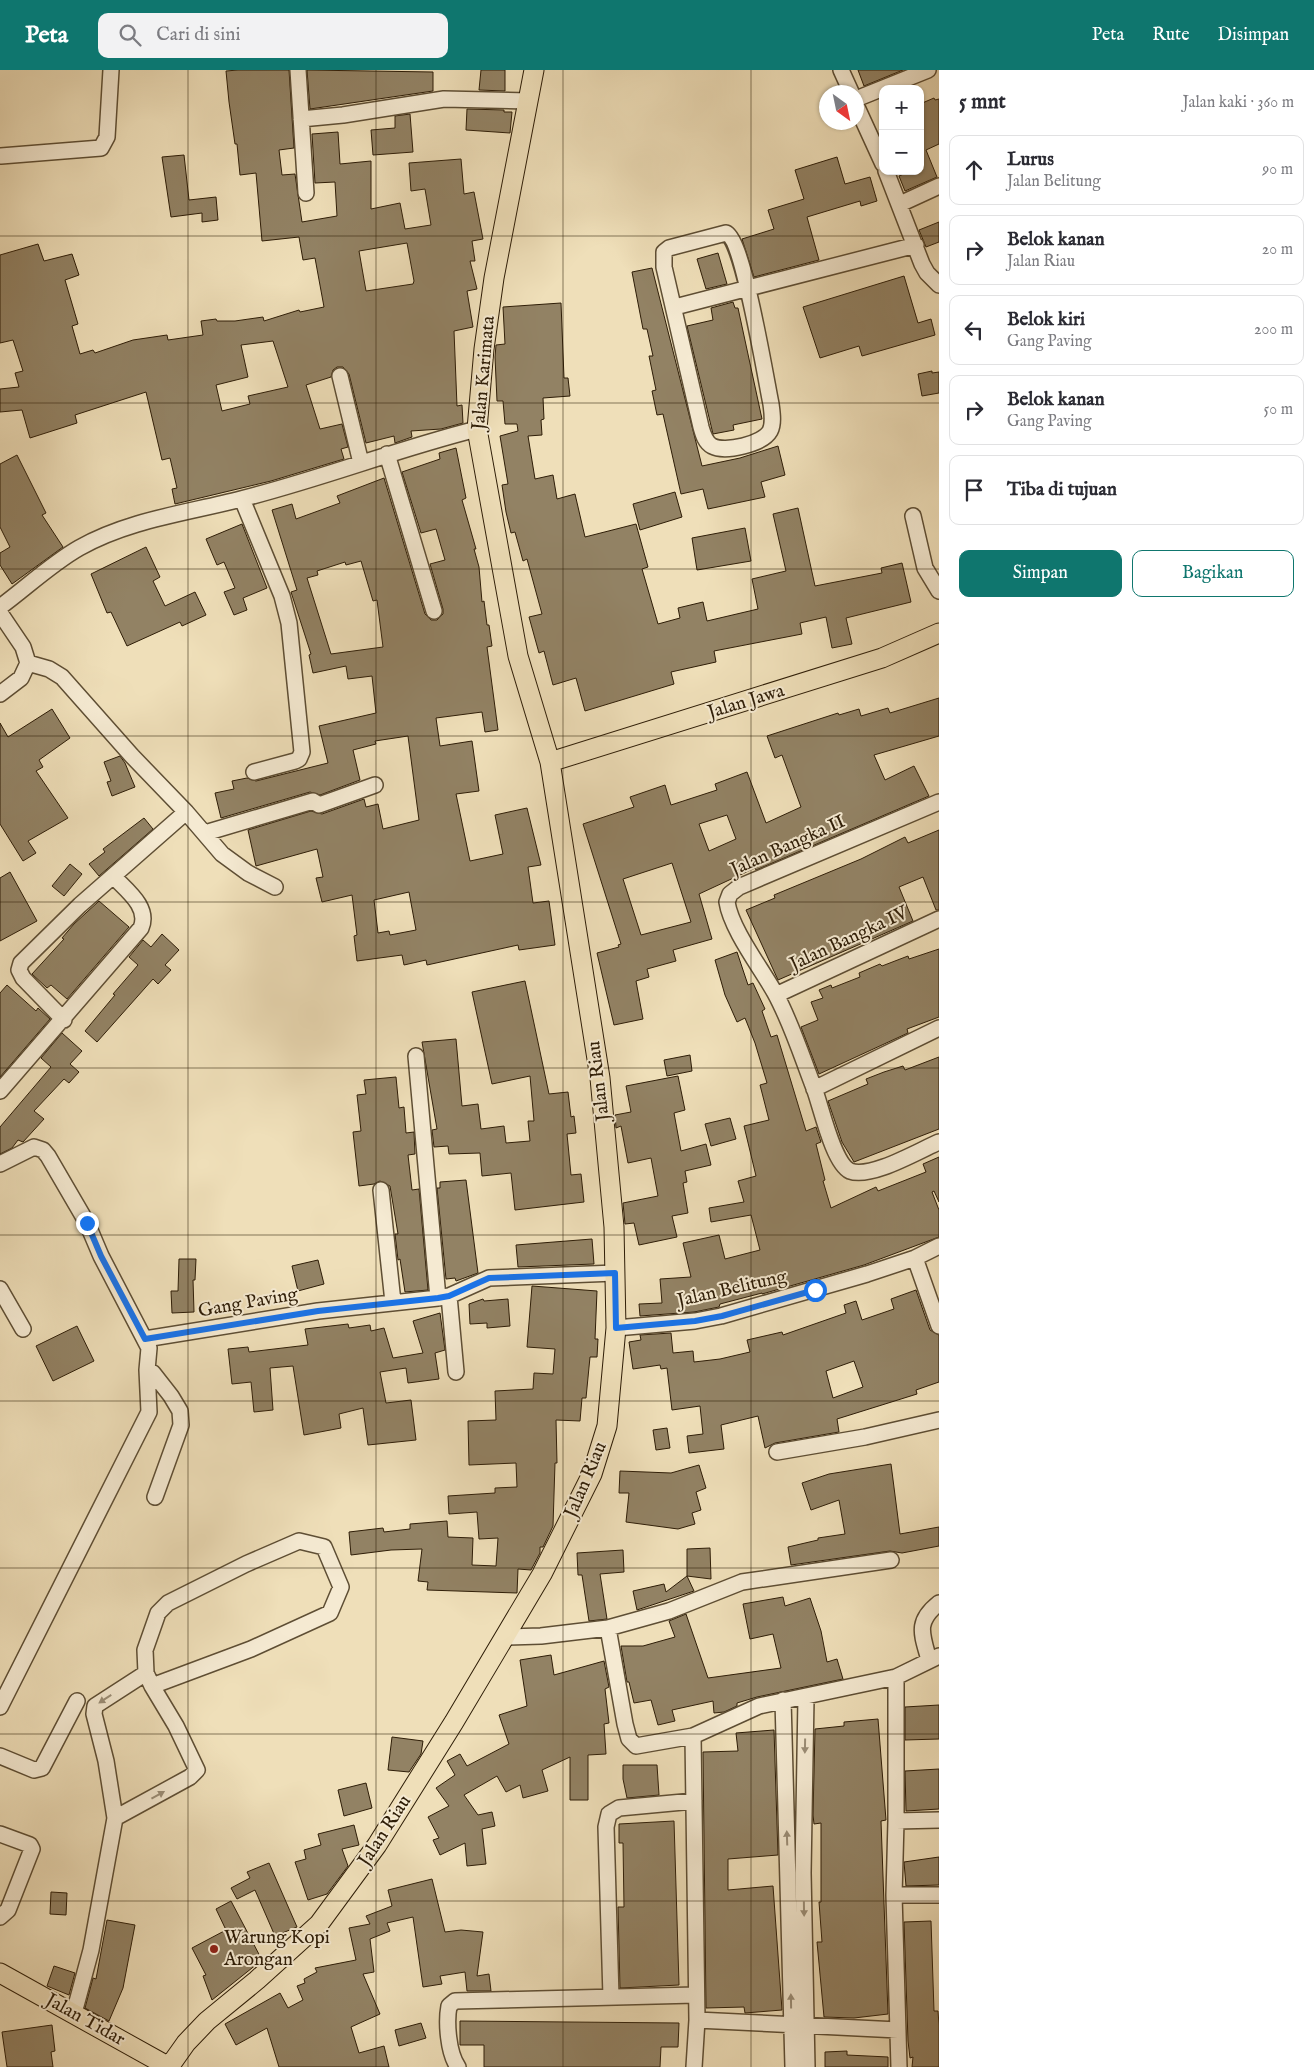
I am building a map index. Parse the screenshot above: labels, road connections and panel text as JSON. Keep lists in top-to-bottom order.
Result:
{
  "streets": {
    "main road": [
      "Jalan Karimata",
      "Jalan Jawa",
      "Jalan Riau",
      "Jalan Tidar"
    ],
    "street": [
      "Jalan Bangka II",
      "Jalan Bangka IV",
      "Jalan Belitung",
      "Gang Paving"
    ]
  },
  "crossings": [
    ["Jalan Karimata", "Jalan Jawa"],
    ["Jalan Karimata", "Jalan Riau"],
    ["Jalan Jawa", "Jalan Riau"],
    ["Jalan Bangka II", "Jalan Bangka IV"],
    ["Jalan Riau", "Jalan Belitung"],
    ["Jalan Riau", "Gang Paving"],
    ["Jalan Riau", "Jalan Tidar"]
  ],
  "places": ["Warung Kopi Arongan"],
  "north": "bottom right",
  "page": {
    "header": "Peta",
    "search": "Cari di sini",
    "nav": ["Peta", "Rute", "Disimpan"],
    "heading": ["5 mnt", "Jalan kaki · 360 m"],
    "map_buttons": ["+", "−"],
    "list": [
      ["Lurus", "Jalan Belitung", "90 m"],
      ["Belok kanan", "Jalan Riau", "20 m"],
      ["Belok kiri", "Gang Paving", "200 m"],
      ["Belok kanan", "Gang Paving", "50 m"],
      "Tiba di tujuan"
    ],
    "buttons": ["Simpan", "Bagikan"]
  }
}
